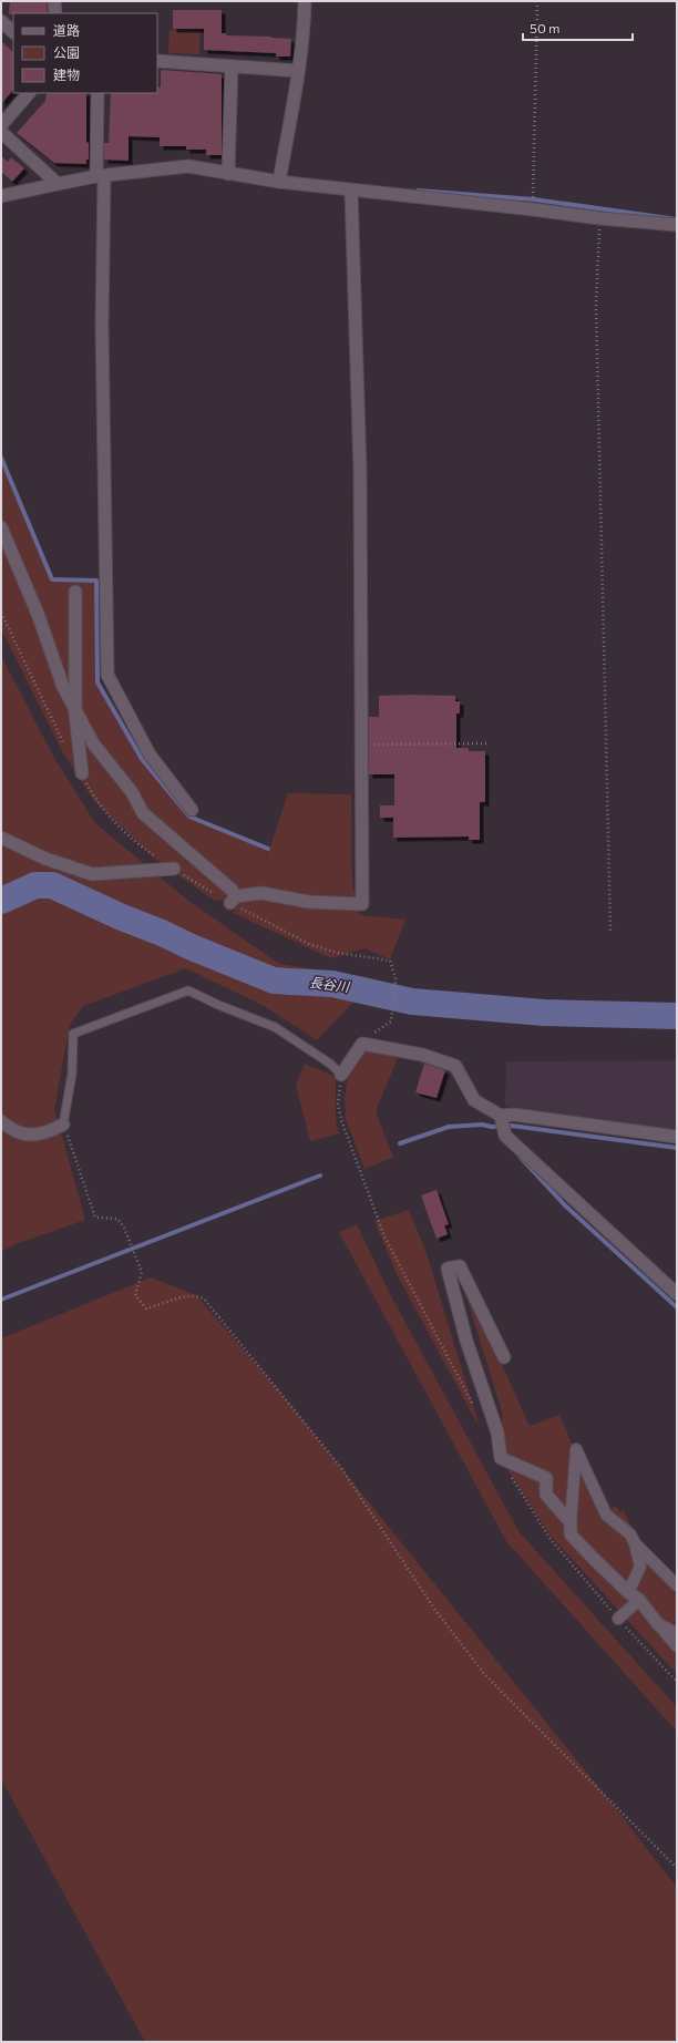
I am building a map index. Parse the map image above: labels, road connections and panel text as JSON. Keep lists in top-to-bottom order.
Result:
{
  "water": ["長谷川"],
  "legend": ["道路", "公園", "建物"],
  "scale_bar": "50 m"
}
